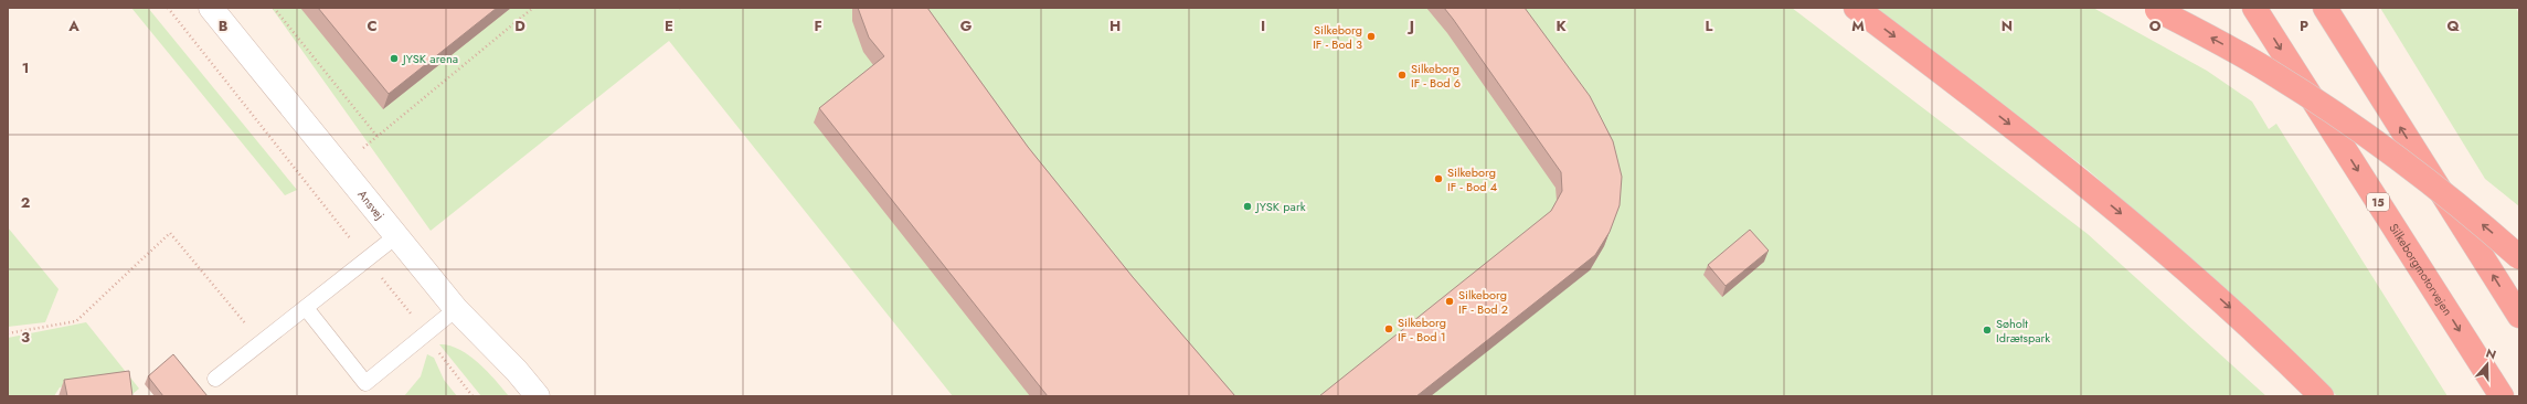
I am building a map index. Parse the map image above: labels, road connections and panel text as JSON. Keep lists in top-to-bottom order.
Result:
{
  "streets": {
    "highway": ["15", "Silkeborgmotorvejen"],
    "street": ["Ansvej"]
  },
  "places": [
    "Silkeborg IF - Bod 3",
    "JYSK arena",
    "Silkeborg IF - Bod 6",
    "Silkeborg IF - Bod 4",
    "JYSK park",
    "Silkeborg IF - Bod 2",
    "Silkeborg IF - Bod 1",
    "Søholt Idrætspark"
  ],
  "north": "top",
  "grid": {
    "columns": [
      "A",
      "B",
      "C",
      "D",
      "E",
      "F",
      "G",
      "H",
      "I",
      "J",
      "K",
      "L",
      "M",
      "N",
      "O",
      "P",
      "Q"
    ],
    "rows": ["1", "2", "3"]
  }
}
